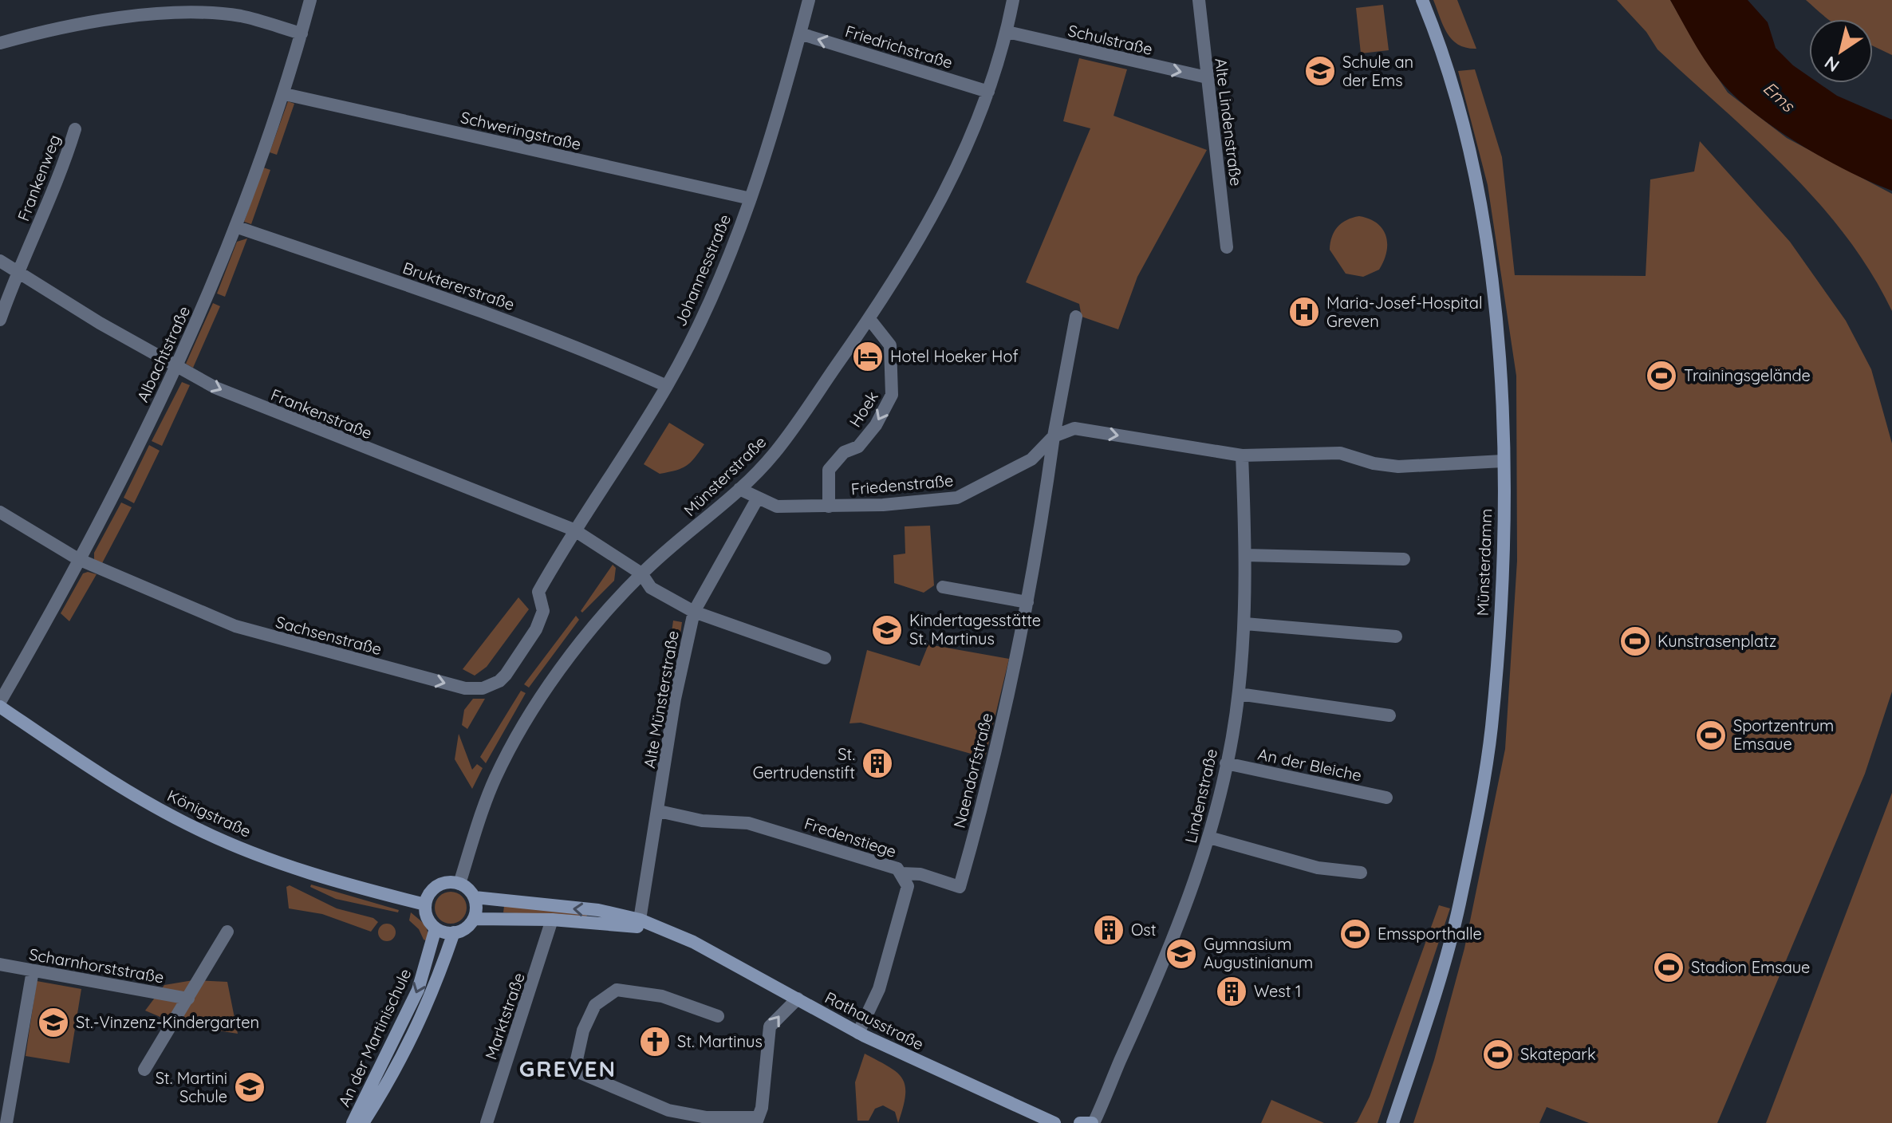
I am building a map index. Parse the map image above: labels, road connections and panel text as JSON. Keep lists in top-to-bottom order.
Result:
{
  "streets": {
    "street": [
      "Schulstraße",
      "Friedrichstraße",
      "Alte Lindenstraße",
      "Schweringstraße",
      "Frankenweg",
      "Johannesstraße",
      "Bruktererstraße",
      "Albachtstraße",
      "Hoek",
      "Frankenstraße",
      "Münsterstraße",
      "Friedenstraße",
      "Münsterdamm",
      "Sachsenstraße",
      "Alte Münsterstraße",
      "An der Bleiche",
      "Naendorfstraße",
      "Lindenstraße",
      "Königstraße",
      "Fredenstiege",
      "Scharnhorststraße",
      "Marktstraße",
      "Rathausstraße",
      "An der Martinischule"
    ]
  },
  "crossings": [
    ["Schulstraße", "Alte Lindenstraße"],
    ["Schulstraße", "Münsterstraße"],
    ["Friedrichstraße", "Johannesstraße"],
    ["Friedrichstraße", "Münsterstraße"],
    ["Schweringstraße", "Johannesstraße"],
    ["Schweringstraße", "Albachtstraße"],
    ["Frankenweg", "Frankenstraße"],
    ["Johannesstraße", "Bruktererstraße"],
    ["Johannesstraße", "Frankenstraße"],
    ["Johannesstraße", "Sachsenstraße"],
    ["Bruktererstraße", "Albachtstraße"],
    ["Albachtstraße", "Frankenstraße"],
    ["Albachtstraße", "Sachsenstraße"],
    ["Albachtstraße", "Königstraße"],
    ["Hoek", "Münsterstraße"],
    ["Hoek", "Friedenstraße"],
    ["Frankenstraße", "Münsterstraße"],
    ["Frankenstraße", "Sachsenstraße"],
    ["Frankenstraße", "Alte Münsterstraße"],
    ["Münsterstraße", "Friedenstraße"],
    ["Münsterstraße", "Königstraße"],
    ["Münsterstraße", "An der Martinischule"],
    ["Friedenstraße", "Alte Münsterstraße"],
    ["Friedenstraße", "Naendorfstraße"],
    ["Alte Münsterstraße", "Fredenstiege"],
    ["Alte Münsterstraße", "Rathausstraße"],
    ["An der Bleiche", "Lindenstraße"],
    ["Naendorfstraße", "Fredenstiege"],
    ["Königstraße", "An der Martinischule"],
    ["Fredenstiege", "Rathausstraße"]
  ],
  "one_way": [
    "Schulstraße",
    "Friedrichstraße",
    "Hoek",
    "Frankenstraße",
    "Sachsenstraße"
  ],
  "districts": ["GREVEN"],
  "water": ["Ems"],
  "places": {
    "school or university": [
      "Schule an der Ems",
      "Kindertagesstätte St. Martinus",
      "Gymnasium Augustinianum",
      "St.-Vinzenz-Kindergarten",
      "St. Martini Schule"
    ],
    "hospital": ["Maria-Josef-Hospital Greven"],
    "hotel": ["Hotel Hoeker Hof"],
    "sports": [
      "Trainingsgelände",
      "Kunstrasenplatz",
      "Sportzentrum Emsaue",
      "Emssporthalle",
      "Stadion Emsaue",
      "Skatepark"
    ],
    "building": ["St. Gertrudenstift", "Ost", "West 1"],
    "church": ["St. Martinus"]
  },
  "north": "bottom left"
}
